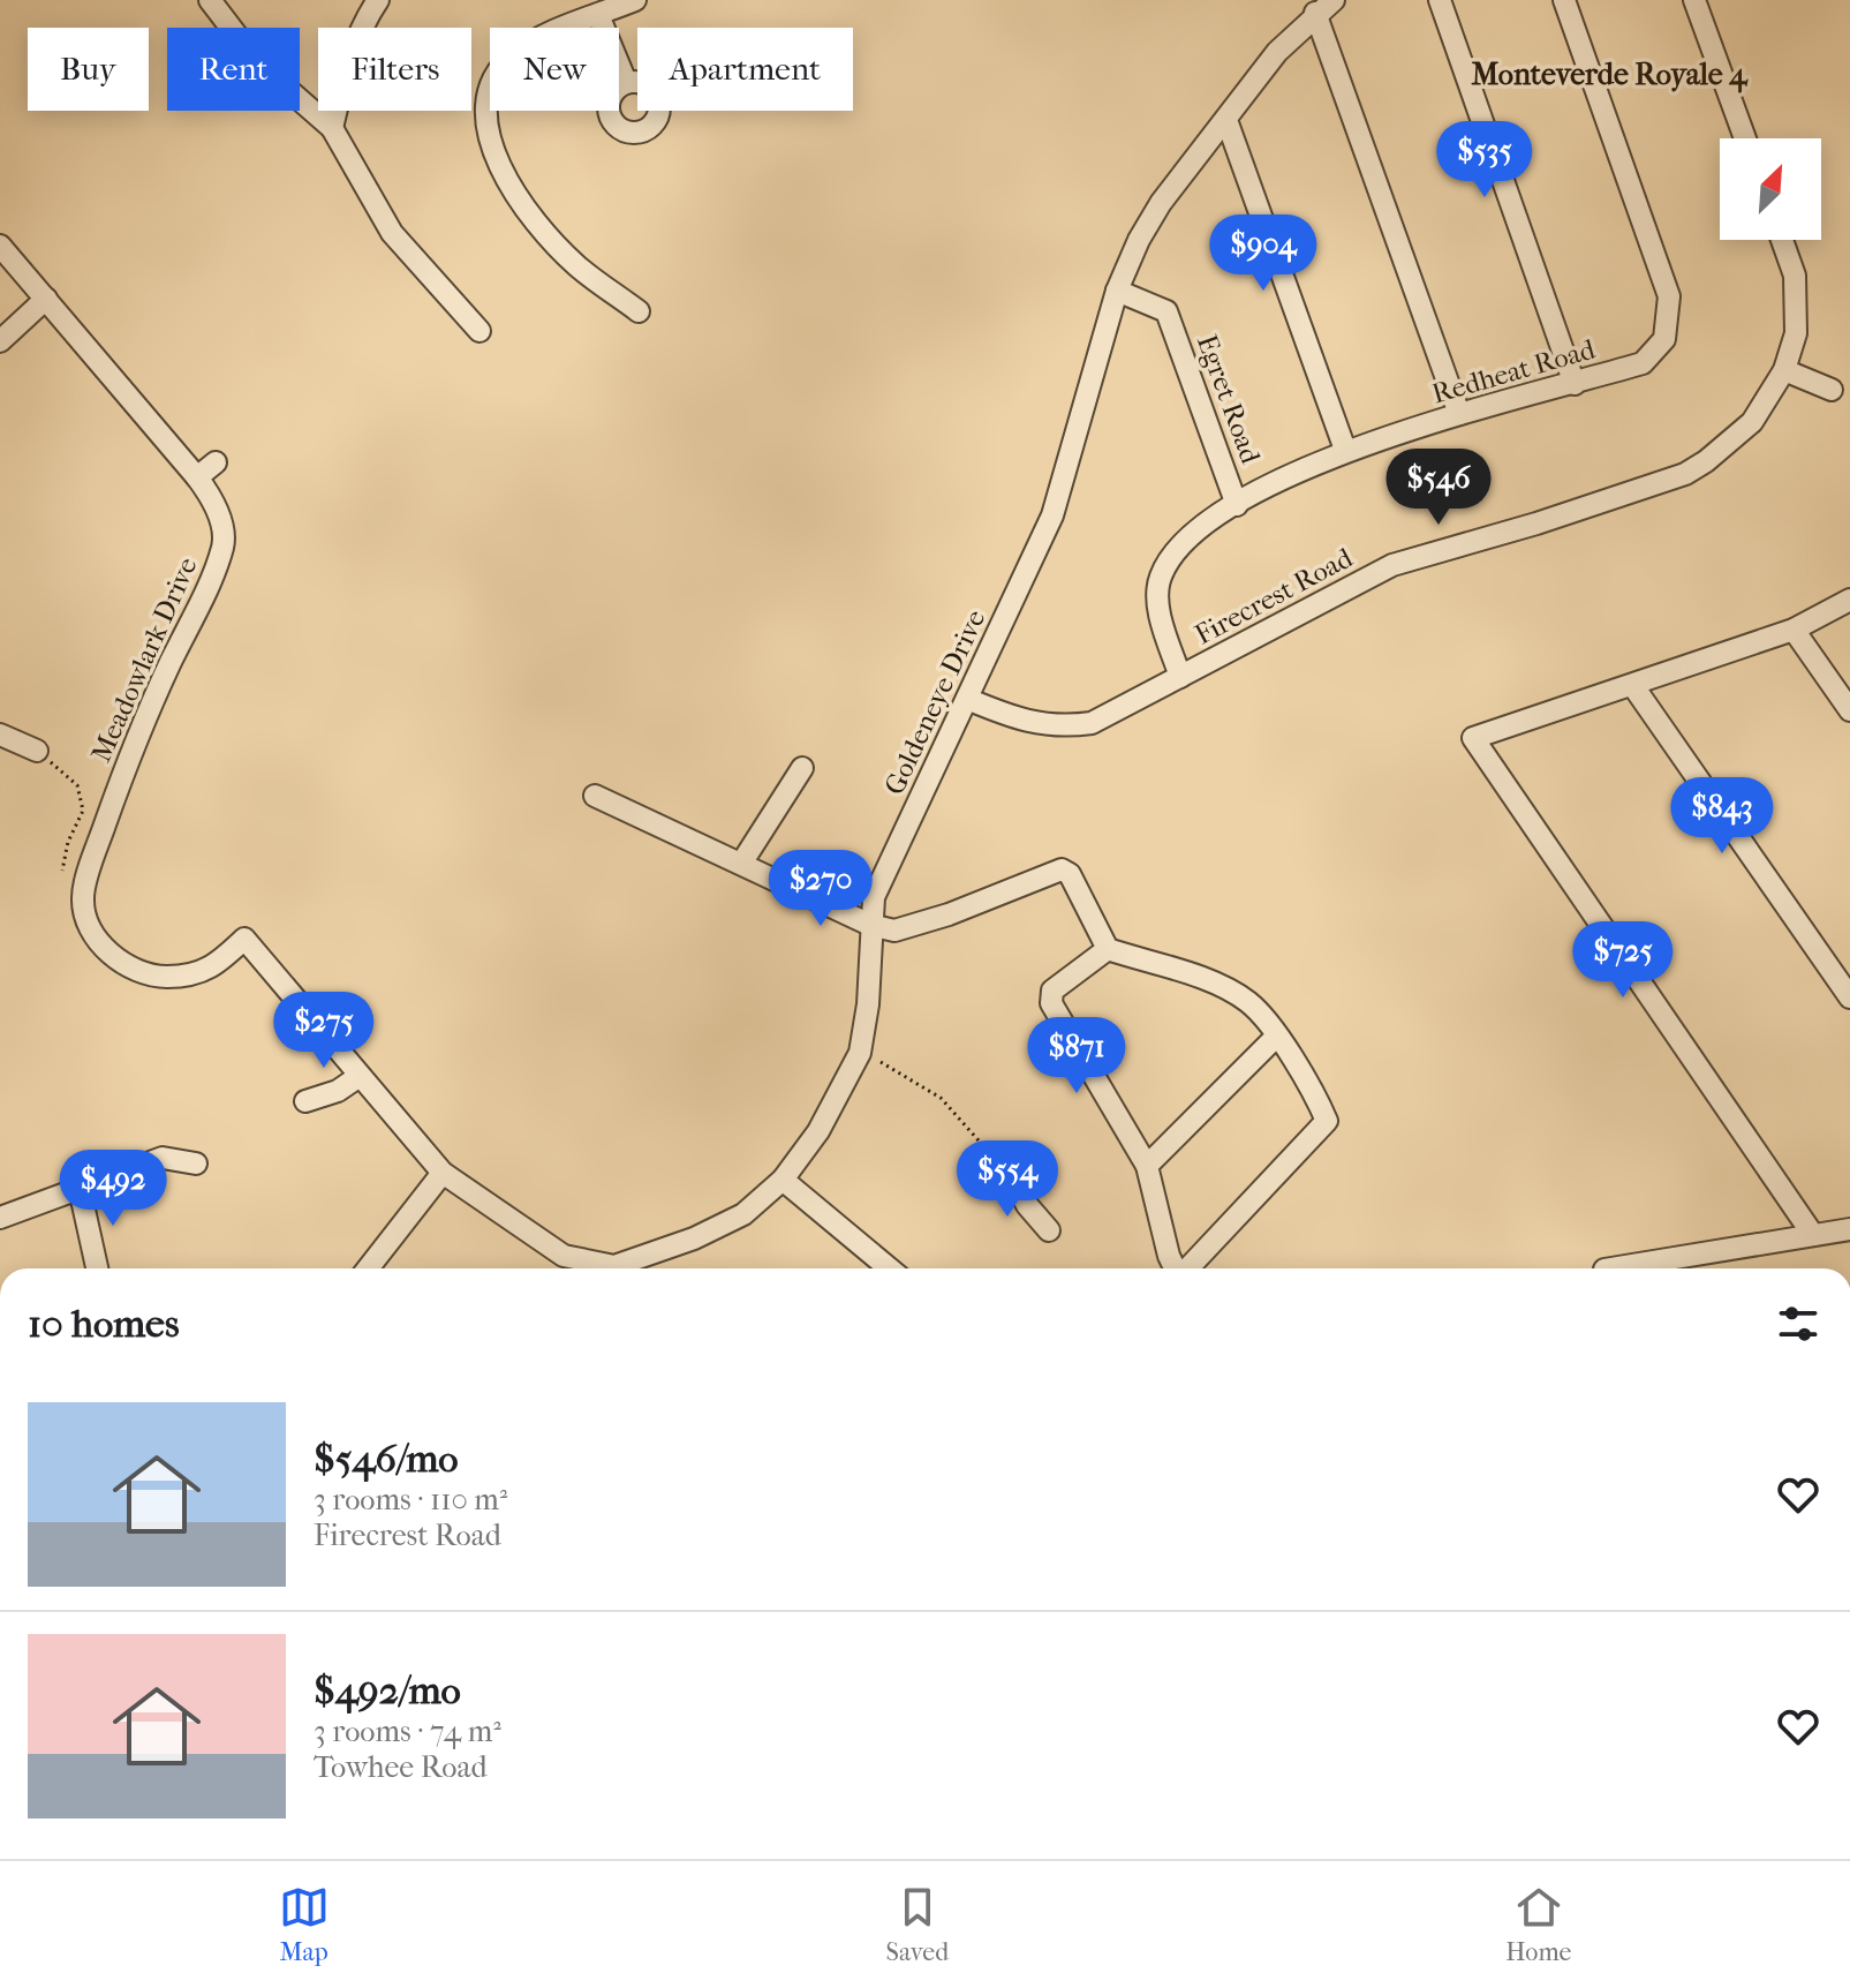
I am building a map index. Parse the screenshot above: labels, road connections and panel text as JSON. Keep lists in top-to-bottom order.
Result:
{
  "streets": {
    "street": [
      "Redheat Road",
      "Egret Road",
      "Firecrest Road",
      "Meadowlark Drive",
      "Goldeneye Drive"
    ]
  },
  "crossings": [
    ["Redheat Road", "Egret Road"],
    ["Redheat Road", "Firecrest Road"],
    ["Egret Road", "Goldeneye Drive"],
    ["Firecrest Road", "Goldeneye Drive"],
    ["Meadowlark Drive", "Goldeneye Drive"]
  ],
  "districts": ["Monteverde Royale 4"],
  "north": "top right",
  "page": {
    "chip": [
      "Buy",
      "Rent",
      "Filters",
      "New",
      "Apartment"
    ],
    "price": [
      "$535",
      "$904",
      "$546",
      "$843",
      "$270",
      "$725",
      "$275",
      "$871",
      "$554",
      "$492"
    ],
    "heading": "10 homes",
    "list": [
      {
        "name": "$546/mo",
        "note": "3 rooms · 110 m² · Firecrest Road"
      },
      {
        "name": "$492/mo",
        "note": "3 rooms · 74 m² · Towhee Road"
      }
    ],
    "tabs": ["Map", "Saved", "Home"]
  }
}
